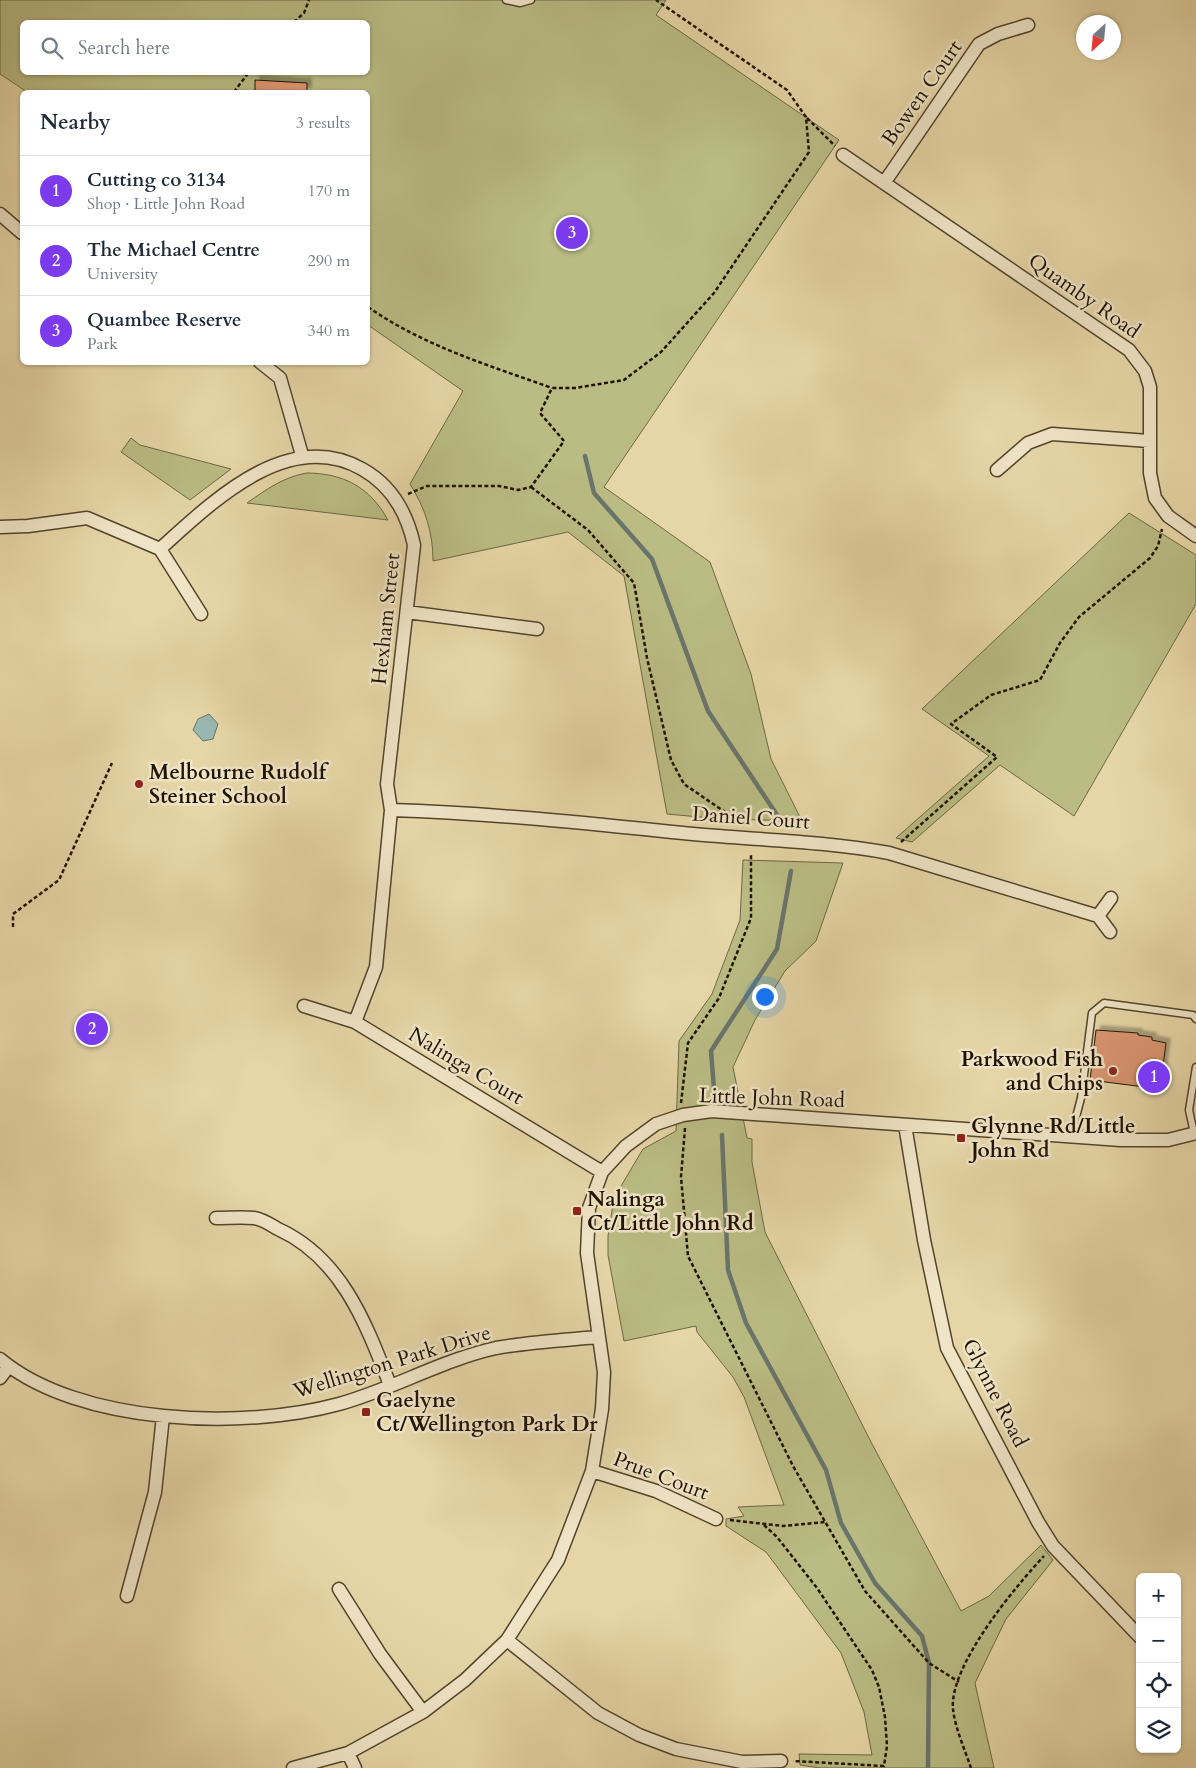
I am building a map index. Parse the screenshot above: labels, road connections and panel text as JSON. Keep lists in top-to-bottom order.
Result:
{
  "streets": {
    "street": [
      "Bowen Court",
      "Quamby Road",
      "Hexham Street",
      "Daniel Court",
      "Nalinga Court",
      "Little John Road",
      "Wellington Park Drive",
      "Glynne Road",
      "Prue Court"
    ]
  },
  "crossings": [
    ["Bowen Court", "Quamby Road"],
    ["Hexham Street", "Daniel Court"],
    ["Hexham Street", "Nalinga Court"],
    ["Nalinga Court", "Little John Road"],
    ["Little John Road", "Wellington Park Drive"],
    ["Little John Road", "Glynne Road"],
    ["Little John Road", "Prue Court"]
  ],
  "places": {
    "other": ["Melbourne Rudolf Steiner School", "Parkwood Fish and Chips"],
    "transit": ["Glynne Rd/Little John Rd", "Nalinga Ct/Little John Rd", "Gaelyne Ct/Wellington Park Dr"]
  },
  "north": "bottom left",
  "page": {
    "search": "Search here",
    "heading": ["Nearby", "3 results"],
    "list": [
      {
        "mark": "1",
        "name": "Cutting co 3134",
        "note": "Shop · Little John Road",
        "value": "170 m"
      },
      {
        "mark": "2",
        "name": "The Michael Centre",
        "note": "University",
        "value": "290 m"
      },
      {
        "mark": "3",
        "name": "Quambee Reserve",
        "note": "Park",
        "value": "340 m"
      }
    ],
    "pins": ["3", "2", "1"],
    "map_buttons": ["+", "−"]
  }
}
